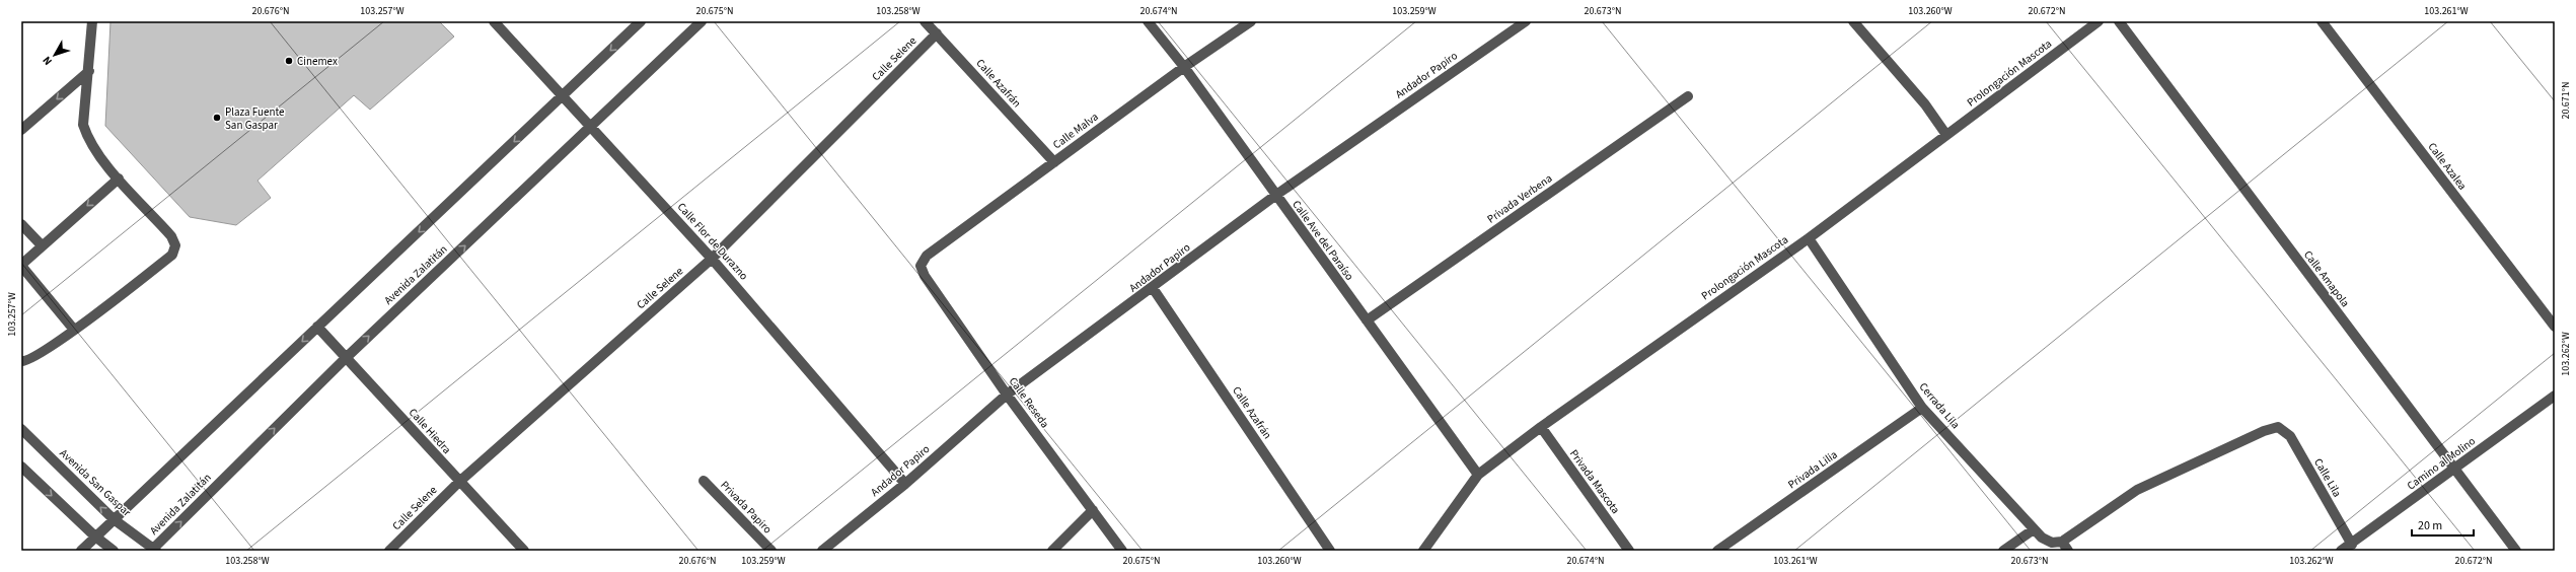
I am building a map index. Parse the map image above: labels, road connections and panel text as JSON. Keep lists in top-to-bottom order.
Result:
{
  "streets": {
    "street": [
      "Calle Selene",
      "Prolongación Mascota",
      "Andador Papiro",
      "Calle Azafrán",
      "Calle Malva",
      "Calle Azalea",
      "Privada Verbena",
      "Calle Ave del Paraíso",
      "Calle Flor de Durazno",
      "Avenida Zalatitán",
      "Calle Amapola",
      "Calle Reseda",
      "Cerrada Lila",
      "Calle Hiedra",
      "Camino al Molino",
      "Privada Lilia",
      "Calle Lila",
      "Privada Mascota",
      "Avenida San Gaspar",
      "Privada Papiro"
    ]
  },
  "crossings": [
    ["Calle Selene", "Calle Azafrán"],
    ["Calle Selene", "Calle Flor de Durazno"],
    ["Calle Selene", "Calle Hiedra"],
    ["Prolongación Mascota", "Calle Ave del Paraíso"],
    ["Prolongación Mascota", "Cerrada Lila"],
    ["Prolongación Mascota", "Privada Mascota"],
    ["Andador Papiro", "Calle Azafrán"],
    ["Andador Papiro", "Calle Ave del Paraíso"],
    ["Andador Papiro", "Calle Flor de Durazno"],
    ["Andador Papiro", "Calle Reseda"],
    ["Calle Azafrán", "Calle Malva"],
    ["Calle Malva", "Calle Ave del Paraíso"],
    ["Calle Malva", "Calle Reseda"],
    ["Privada Verbena", "Calle Ave del Paraíso"],
    ["Calle Flor de Durazno", "Avenida Zalatitán"],
    ["Avenida Zalatitán", "Calle Hiedra"],
    ["Avenida Zalatitán", "Avenida San Gaspar"],
    ["Calle Amapola", "Camino al Molino"],
    ["Cerrada Lila", "Privada Lilia"],
    ["Cerrada Lila", "Calle Lila"],
    ["Camino al Molino", "Calle Lila"]
  ],
  "places": ["Cinemex", "Plaza Fuente San Gaspar"],
  "scale_bar": "20 m",
  "north": "bottom left",
  "coordinates": [
    "20.676°N",
    "103.257°W",
    "20.675°N",
    "103.258°W",
    "20.674°N",
    "103.259°W",
    "20.673°N",
    "103.260°W",
    "20.672°N",
    "103.261°W",
    "20.671°N",
    "103.262°W"
  ]
}
